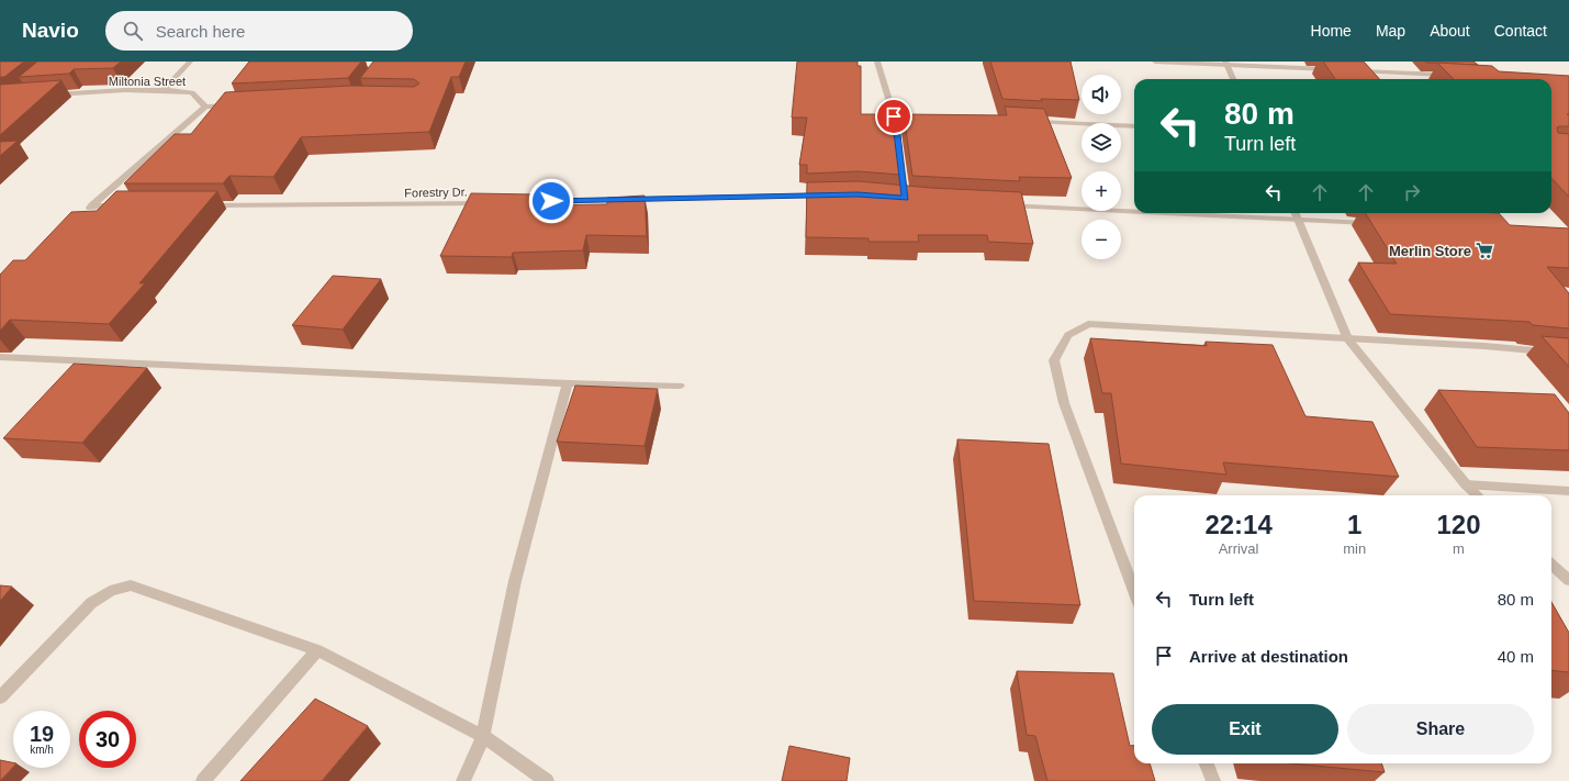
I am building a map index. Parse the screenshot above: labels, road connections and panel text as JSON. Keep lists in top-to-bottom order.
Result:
{
  "streets": {
    "street": ["Miltonia Street", "Forestry Dr."]
  },
  "places": {
    "supermarket": ["Merlin Store"]
  },
  "page": {
    "header": "Navio",
    "search": "Search here",
    "nav": [
      "Home",
      "Map",
      "About",
      "Contact"
    ],
    "map_buttons": ["+", "−"],
    "turn": ["80 m", "Turn left"],
    "eta": [
      "22:14",
      "Arrival",
      "1",
      "min",
      "120",
      "m"
    ],
    "list": [
      {
        "name": "Turn left",
        "value": "80 m"
      },
      {
        "name": "Arrive at destination",
        "value": "40 m"
      }
    ],
    "buttons": ["Exit", "Share"],
    "speed": "19 km/h",
    "limit": "30"
  }
}
